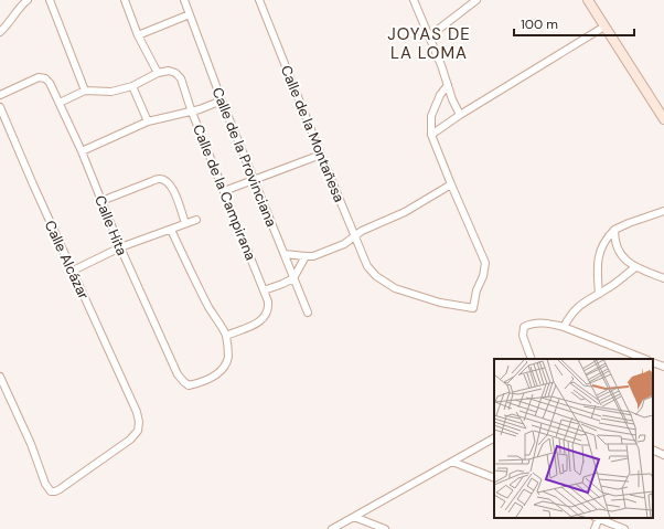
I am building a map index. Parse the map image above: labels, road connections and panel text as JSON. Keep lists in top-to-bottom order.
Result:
{
  "streets": {
    "street": [
      "Calle de la Montañesa",
      "Calle de la Provinciana",
      "Calle de la Campirana",
      "Calle Hita",
      "Calle Alcázar"
    ]
  },
  "crossings": [
    ["Calle de la Campirana", "Calle Hita"]
  ],
  "districts": ["JOYAS DE LA LOMA"],
  "scale_bar": "100 m"
}
